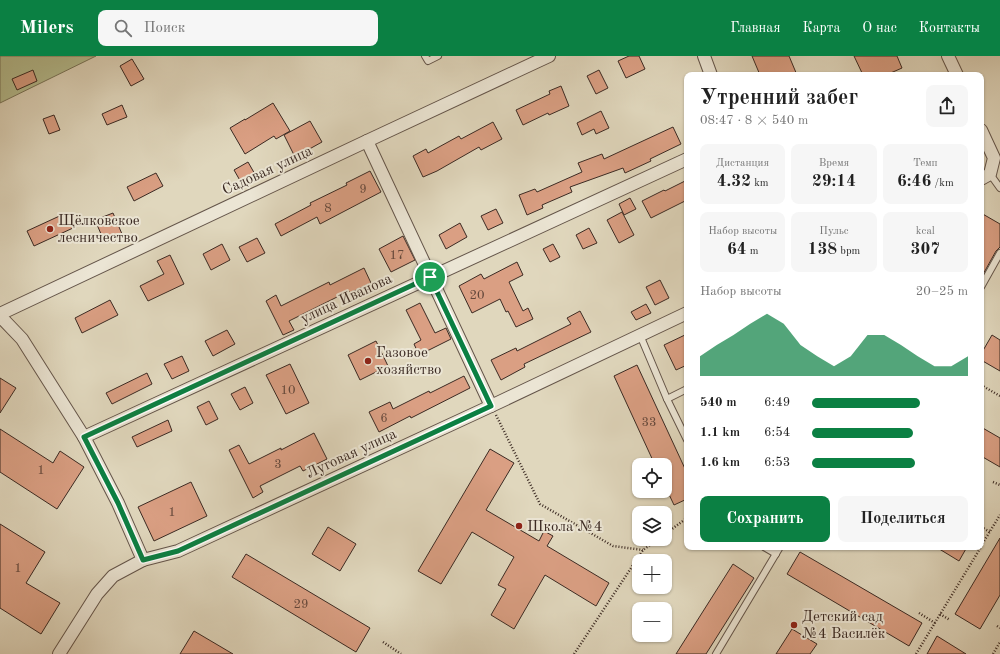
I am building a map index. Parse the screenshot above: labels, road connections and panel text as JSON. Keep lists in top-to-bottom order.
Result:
{
  "streets": {
    "street": ["Садовая улица", "улица Иванова", "Луговая улица"]
  },
  "places": [
    "Щёлковское лесничество",
    "Газовое хозяйство",
    "Школа №4",
    "Детский сад №4 Василёк"
  ],
  "house_numbers": [
    "9",
    "8",
    "17",
    "20",
    "10",
    "6",
    "33",
    "3",
    "1",
    "1",
    "1",
    "29"
  ],
  "page": {
    "header": "Milers",
    "search": "Поиск",
    "nav": [
      "Главная",
      "Карта",
      "О нас",
      "Контакты"
    ],
    "heading": ["Утренний забег", "08:47 · 8 × 540 m"],
    "stats": [
      ["Дистанция", "4.32 km"],
      ["Время", "29:14"],
      ["Темп", "6:46 /km"],
      ["Набор высоты", "64 m"],
      ["Пульс", "138 bpm"],
      ["kcal", "307"]
    ],
    "chart": ["Набор высоты", "20–25 m"],
    "list": [
      {
        "name": "540 m",
        "note": "6:49"
      },
      {
        "name": "1.1 km",
        "note": "6:54"
      },
      {
        "name": "1.6 km",
        "note": "6:53"
      }
    ],
    "map_buttons": ["+", "−"],
    "buttons": ["Сохранить", "Поделиться"]
  }
}
